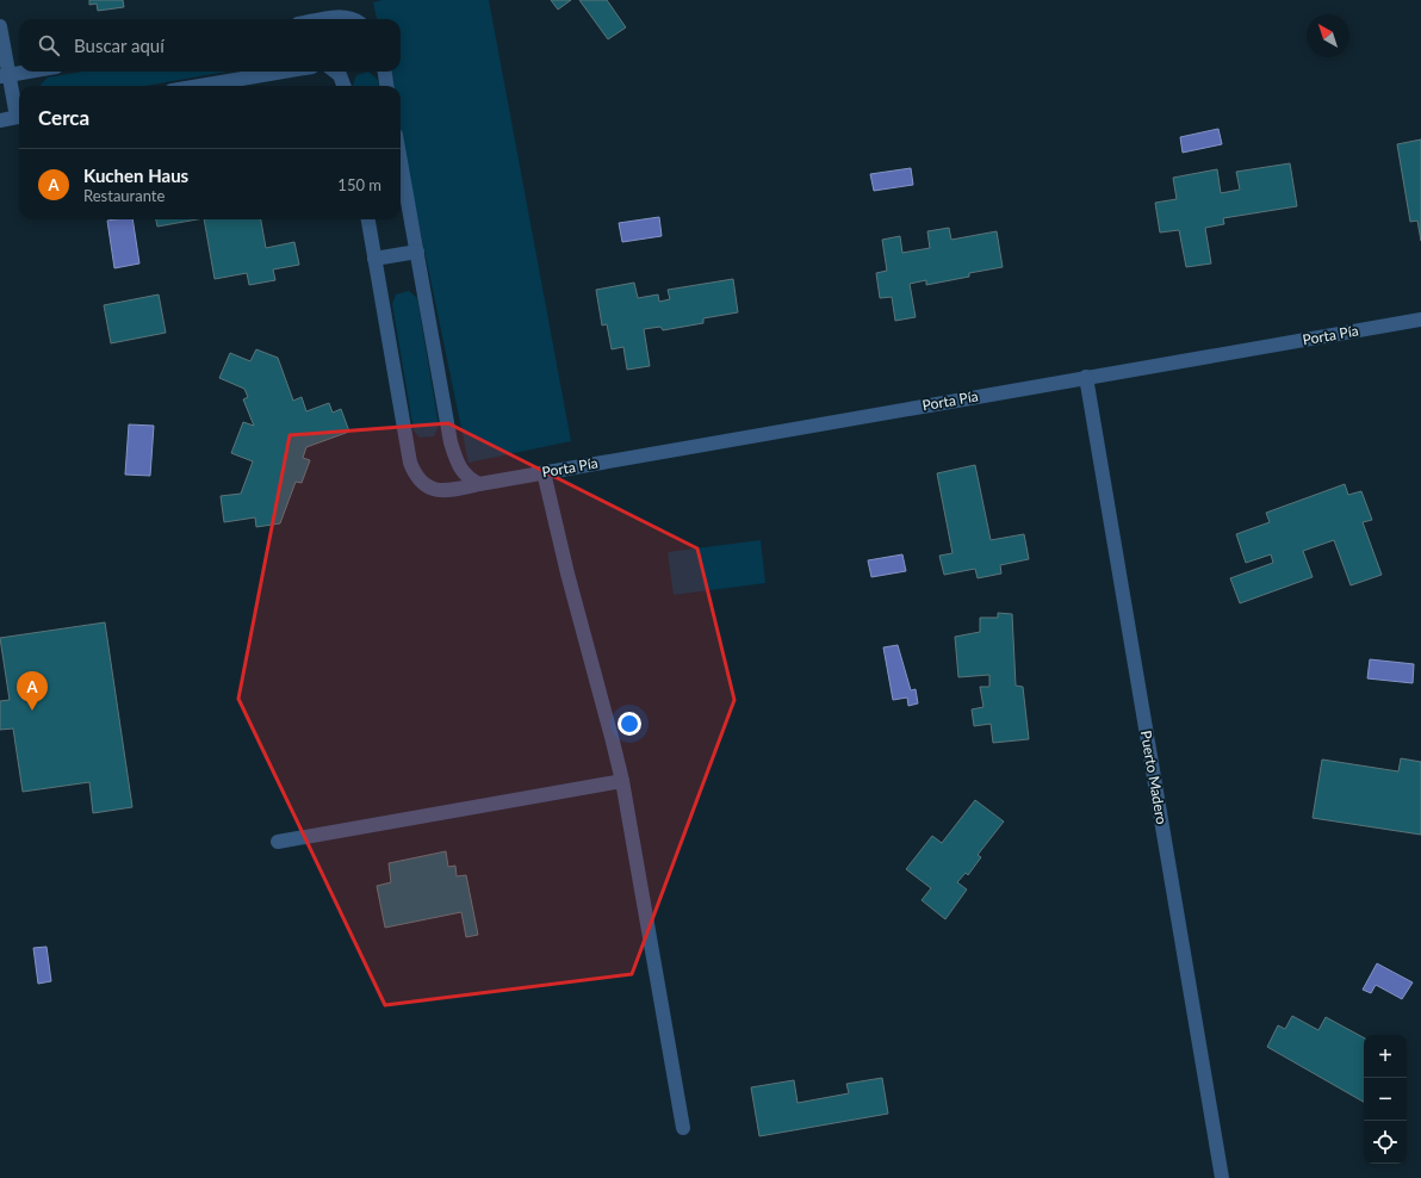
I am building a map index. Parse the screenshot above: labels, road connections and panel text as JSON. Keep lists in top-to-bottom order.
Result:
{
  "streets": {
    "street": ["Porta Pía", "Puerto Madero"]
  },
  "crossings": [
    ["Porta Pía", "Puerto Madero"]
  ],
  "north": "top left",
  "page": {
    "search": "Buscar aquí",
    "heading": "Cerca",
    "list": [
      {
        "mark": "A",
        "name": "Kuchen Haus",
        "note": "Restaurante",
        "value": "150 m"
      }
    ],
    "pins": "A",
    "map_buttons": ["+", "−"]
  }
}
